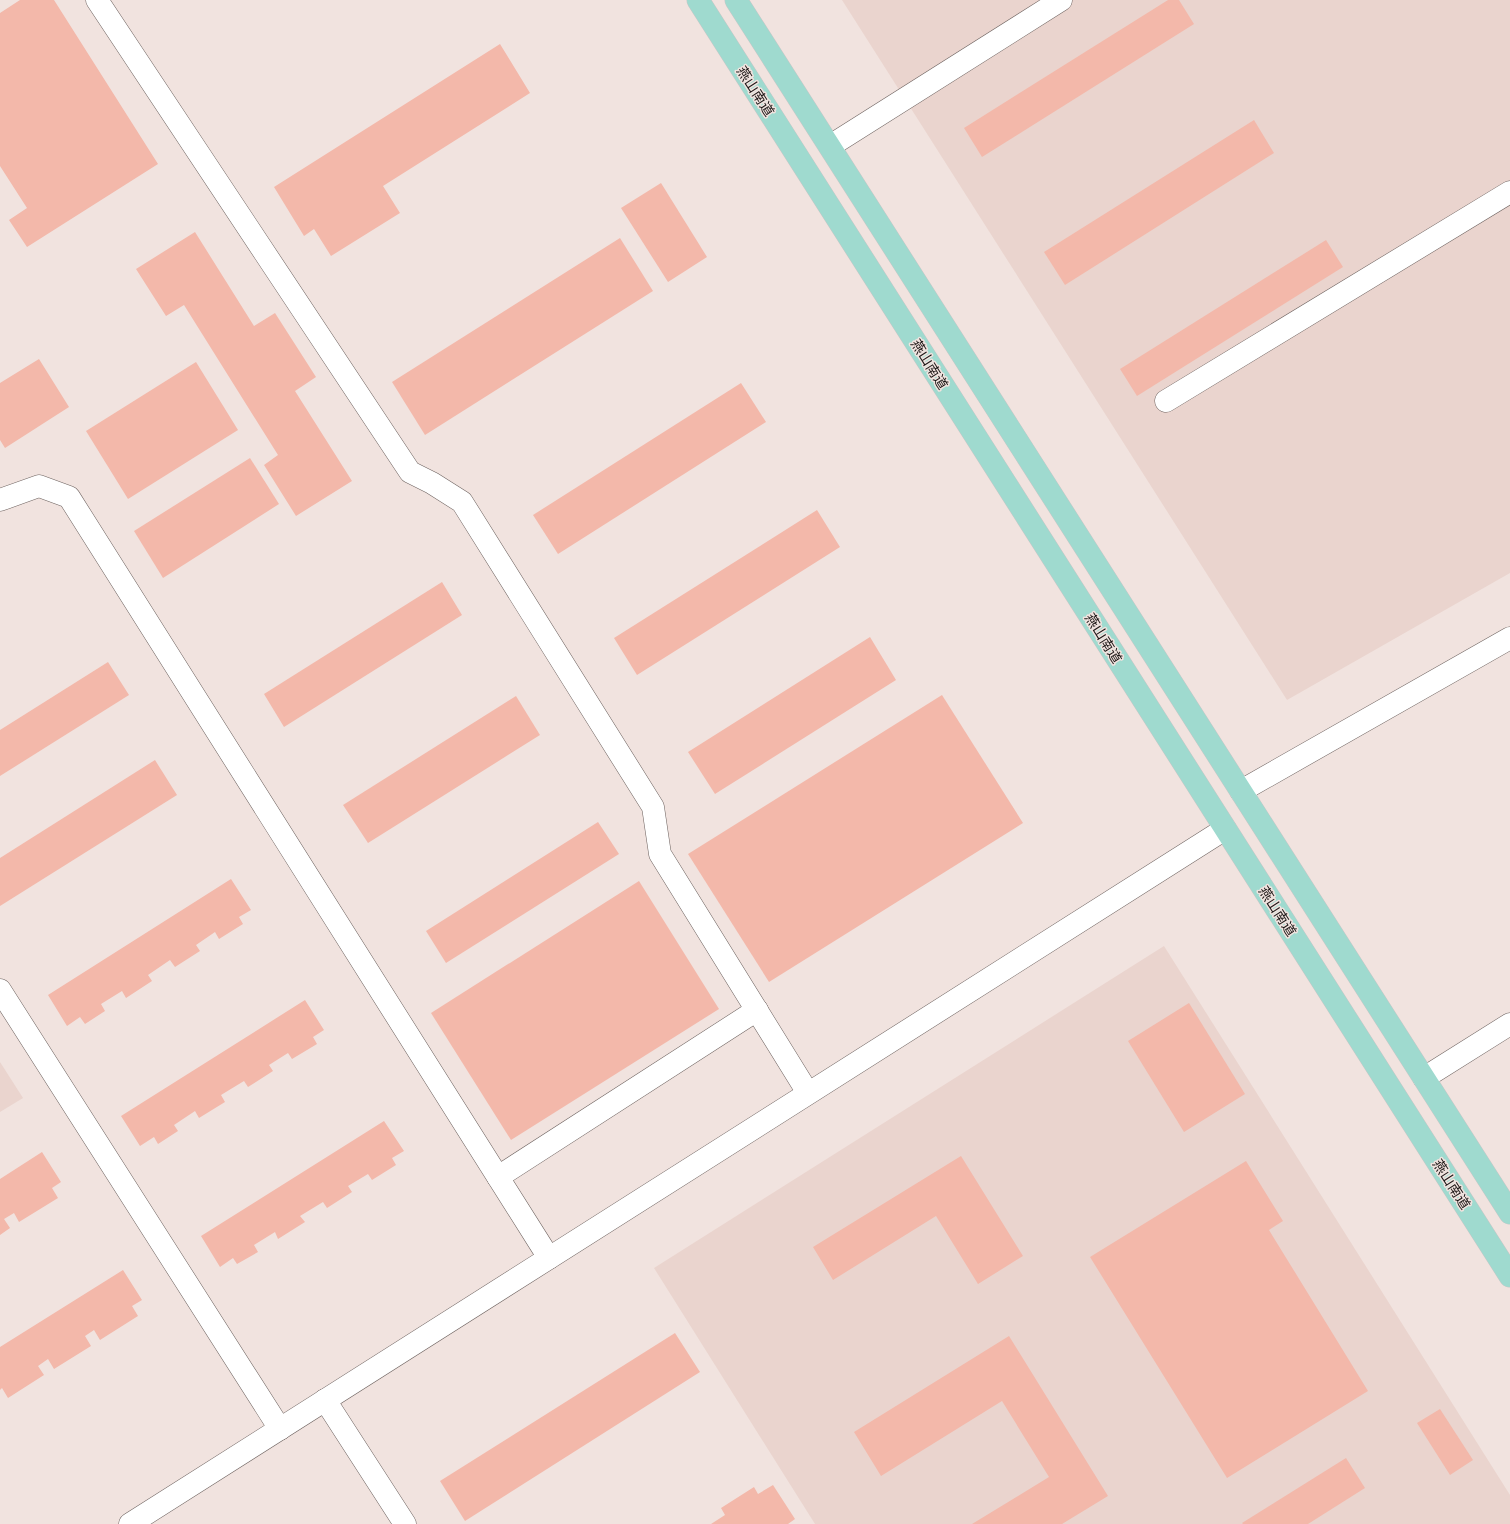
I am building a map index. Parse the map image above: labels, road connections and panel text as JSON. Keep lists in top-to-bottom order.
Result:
{
  "streets": {
    "main road": ["燕山南道"]
  }
}
